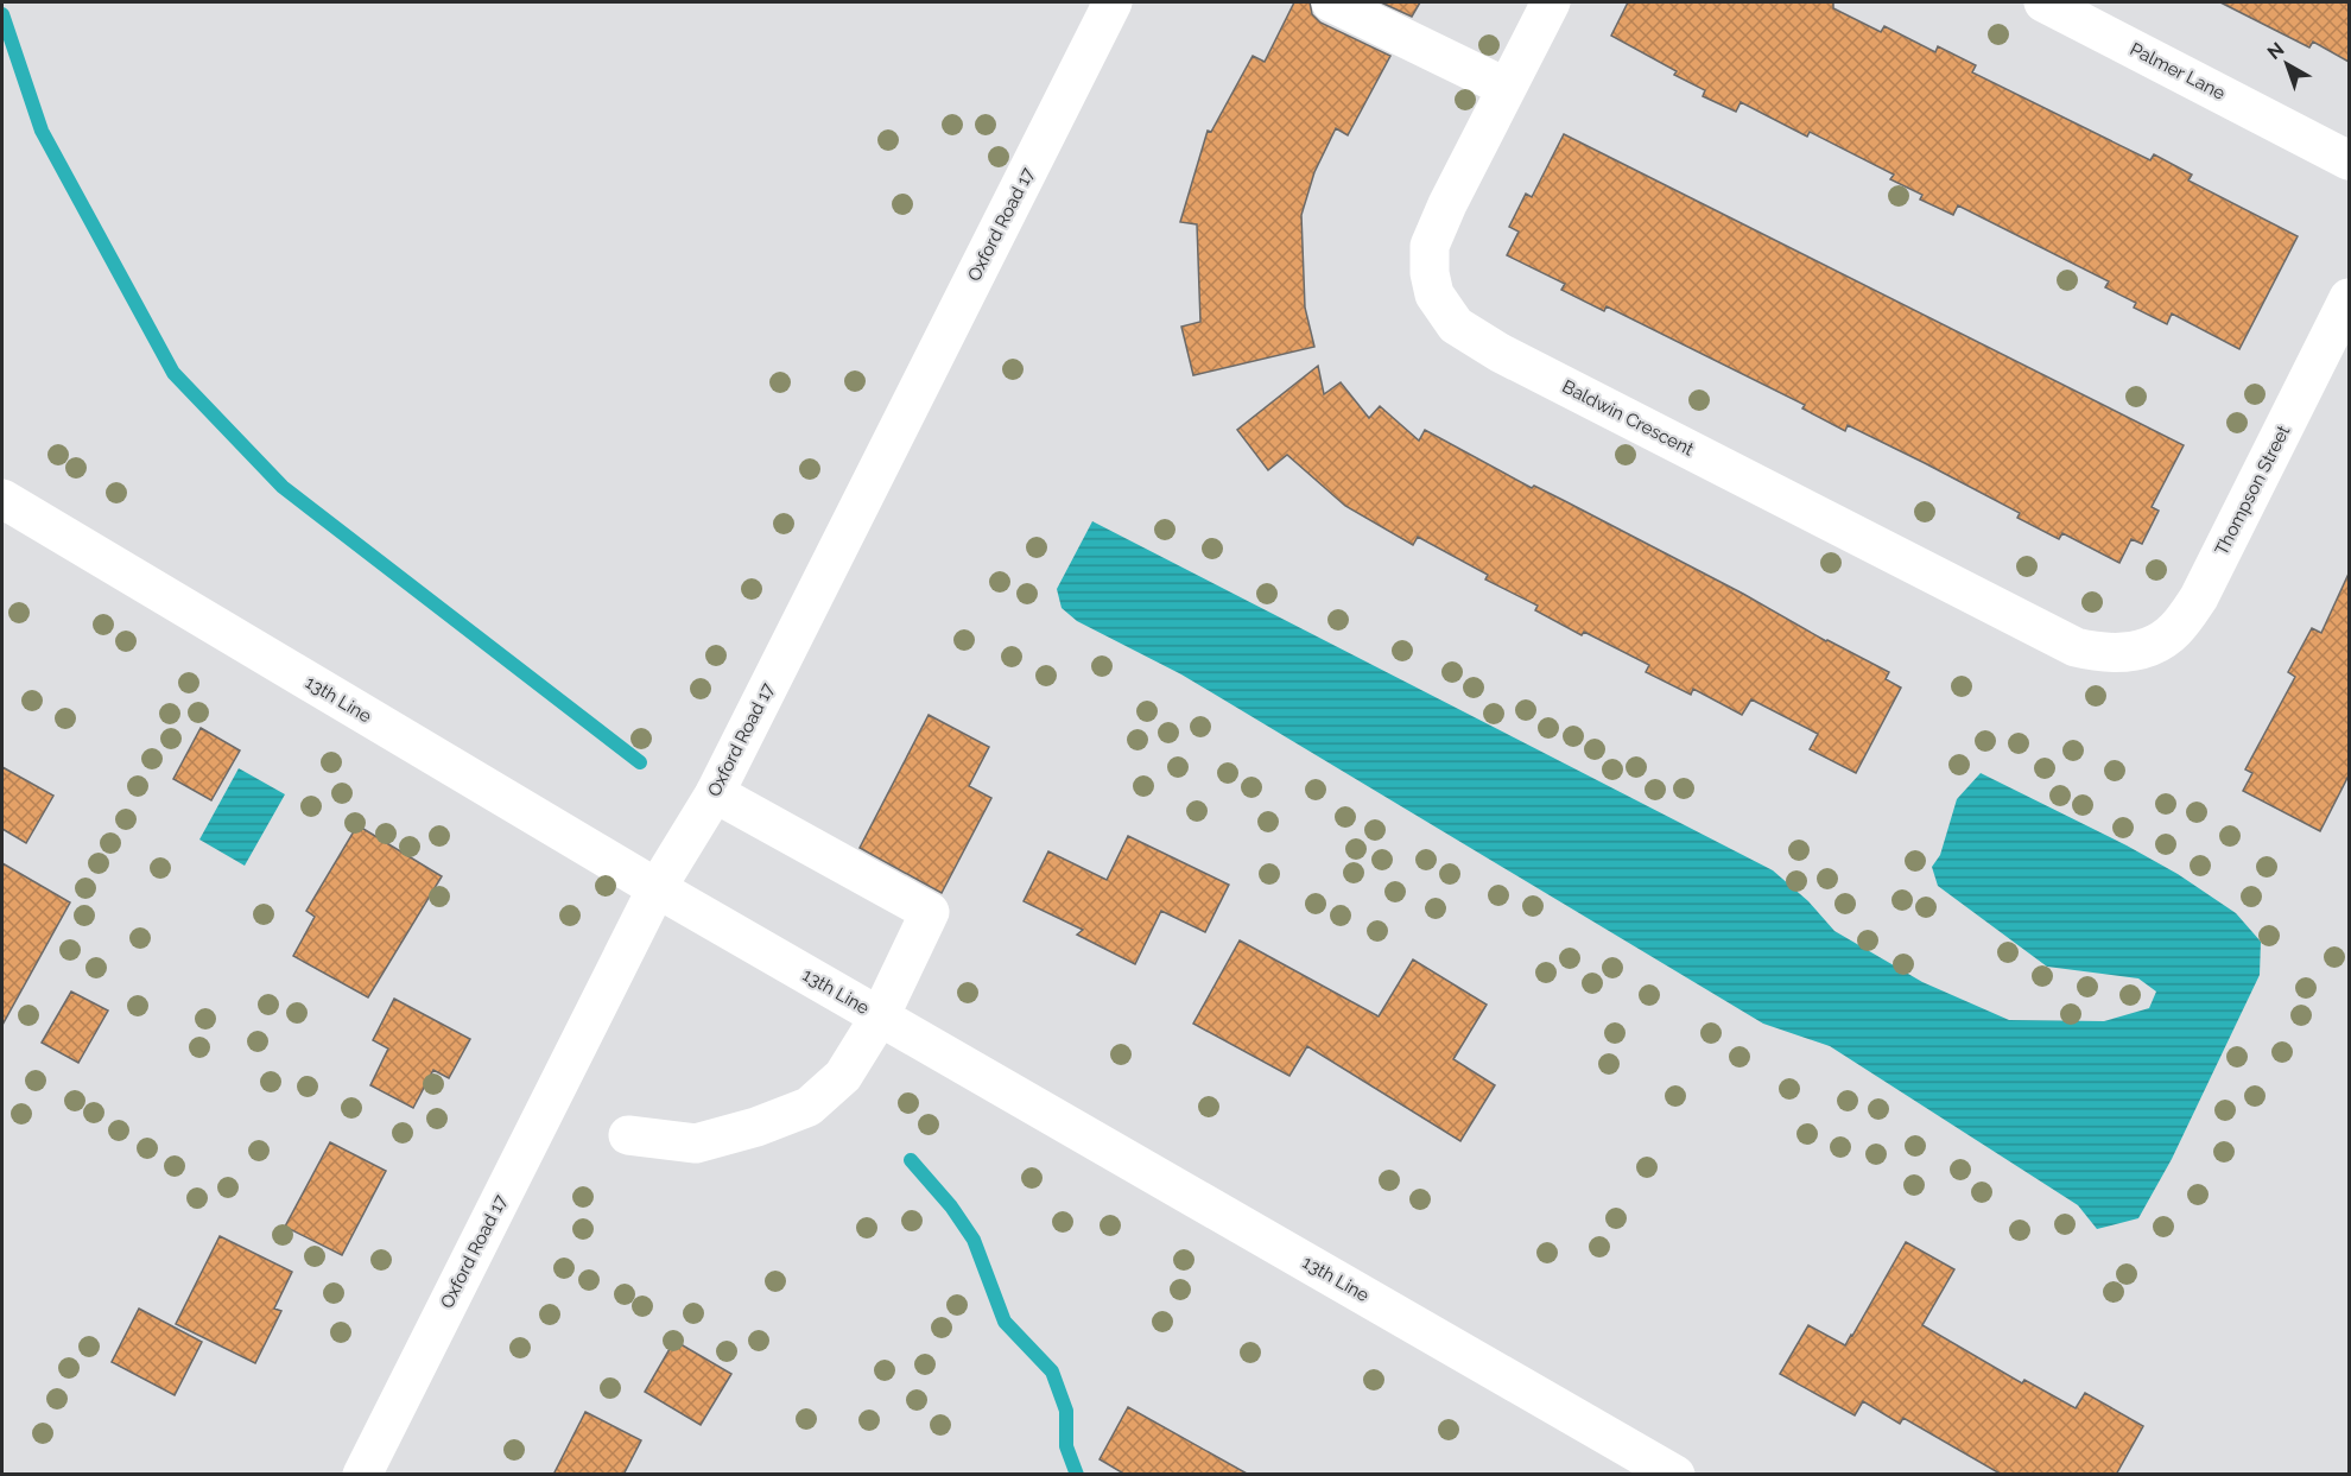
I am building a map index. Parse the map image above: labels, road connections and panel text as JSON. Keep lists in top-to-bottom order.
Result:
{
  "streets": {
    "main road": [
      "Palmer Lane",
      "Oxford Road 17",
      "Baldwin Crescent",
      "Thompson Street",
      "13th Line"
    ]
  },
  "crossings": [
    ["Oxford Road 17", "13th Line"],
    ["Baldwin Crescent", "Thompson Street"]
  ],
  "north": "top left"
}
